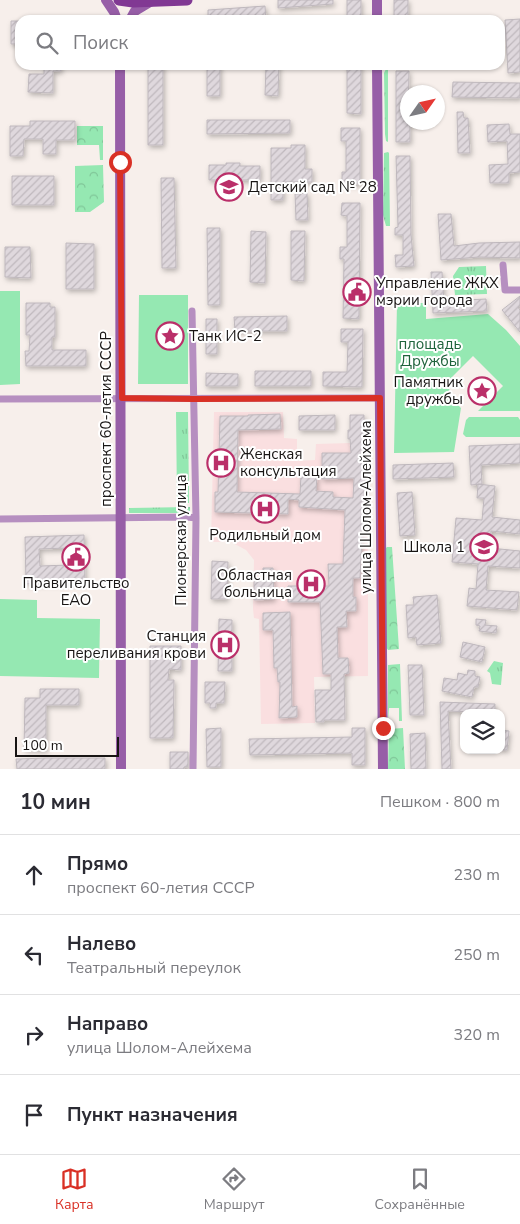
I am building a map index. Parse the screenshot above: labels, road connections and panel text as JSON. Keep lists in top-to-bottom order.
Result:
{
  "streets": {
    "main road": ["проспект 60-летия СССР", "улица Шолом-Алейхема"],
    "street": ["Пионерская улица"]
  },
  "parks": ["площадь Дружбы"],
  "places": {
    "school or university": ["Детский сад № 28", "Школа 1"],
    "public building": ["Управление ЖКХ мэрии города", "Правительство ЕАО"],
    "place": ["Танк ИС-2", "Памятник дружбы"],
    "hospital": [
      "Женская консультация",
      "Родильный дом",
      "Областная больница",
      "Станция переливания крови"
    ]
  },
  "scale_bar": "100 m",
  "north": "top right",
  "page": {
    "search": "Поиск",
    "scale": "100 m",
    "heading": ["10 мин", "Пешком · 800 m"],
    "list": [
      ["Прямо", "проспект 60-летия СССР", "230 m"],
      ["Налево", "Театральный переулок", "250 m"],
      ["Направо", "улица Шолом-Алейхема", "320 m"],
      "Пункт назначения"
    ],
    "nav": ["Карта", "Маршрут", "Сохранённые"]
  }
}
